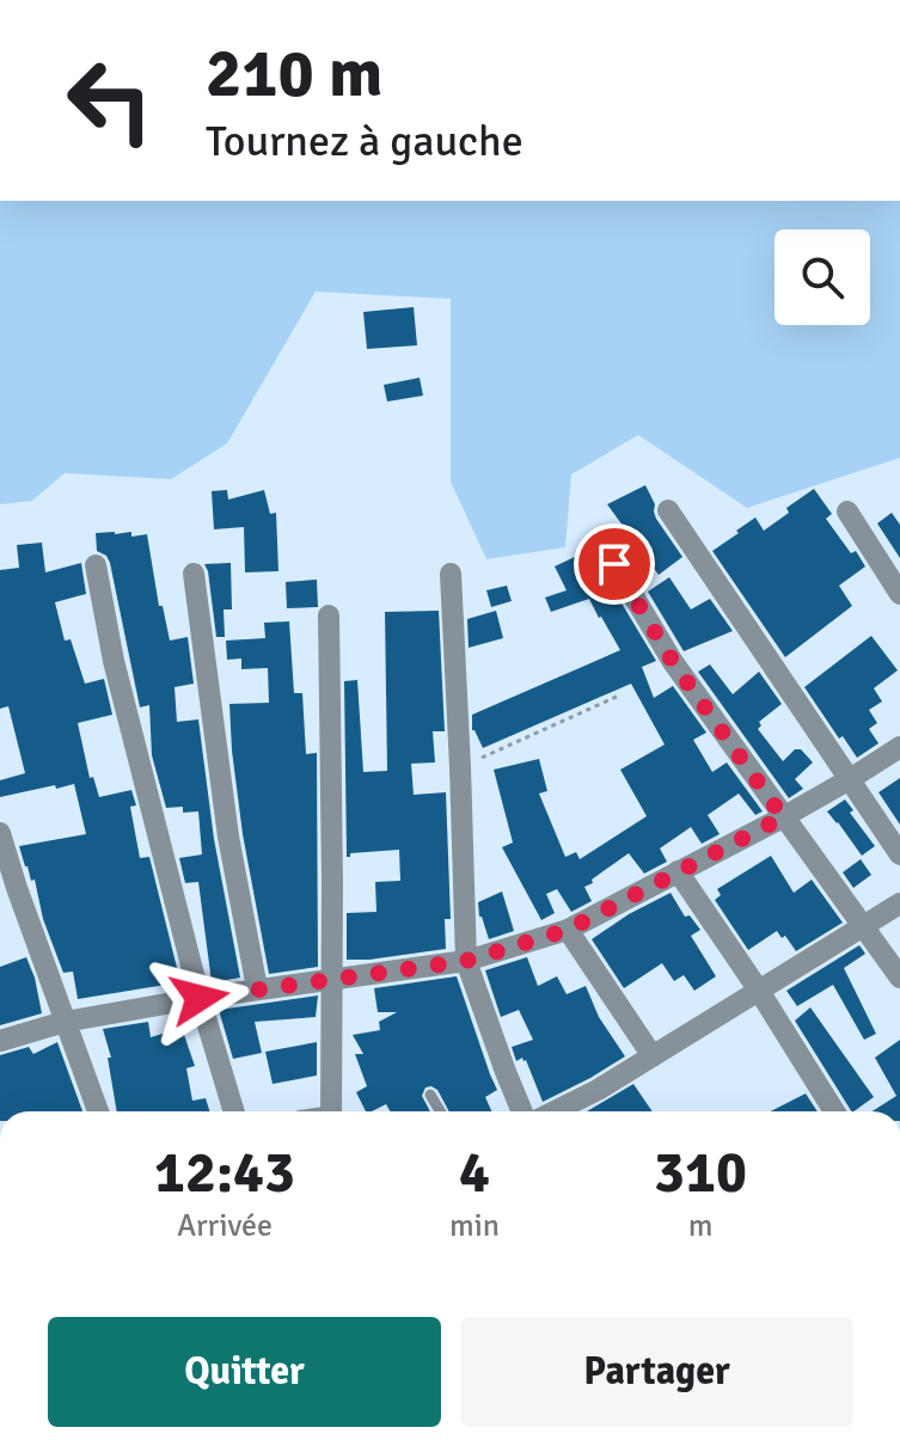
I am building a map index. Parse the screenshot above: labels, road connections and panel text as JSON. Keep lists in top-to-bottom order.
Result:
{
  "page": {
    "turn": ["210 m", "Tournez à gauche"],
    "eta": [
      "12:43",
      "Arrivée",
      "4",
      "min",
      "310",
      "m"
    ],
    "buttons": ["Quitter", "Partager"]
  }
}
